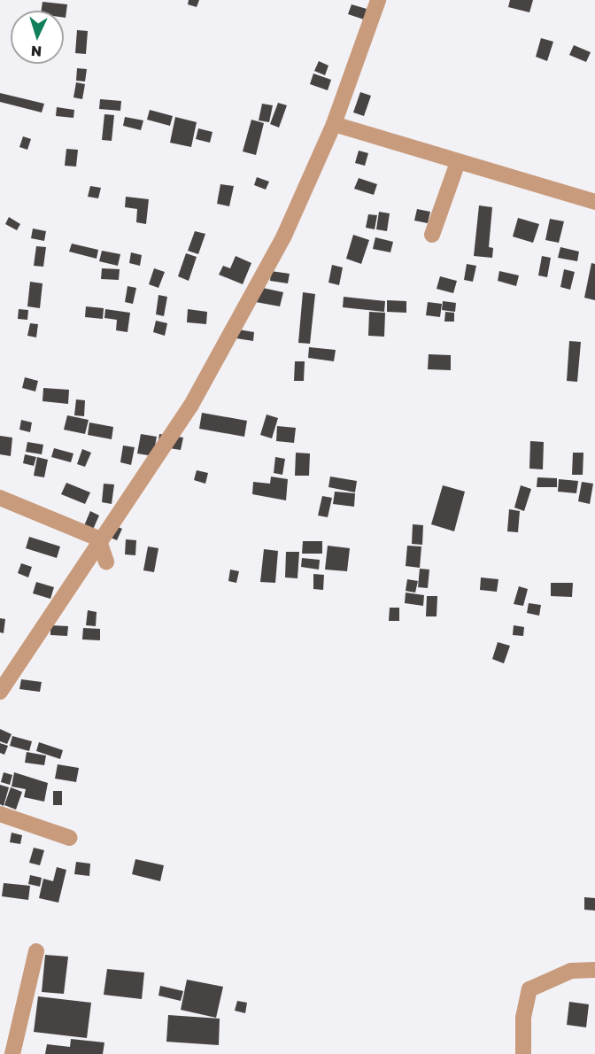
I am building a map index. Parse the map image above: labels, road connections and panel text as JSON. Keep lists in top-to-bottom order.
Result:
{
  "north": "bottom"
}
